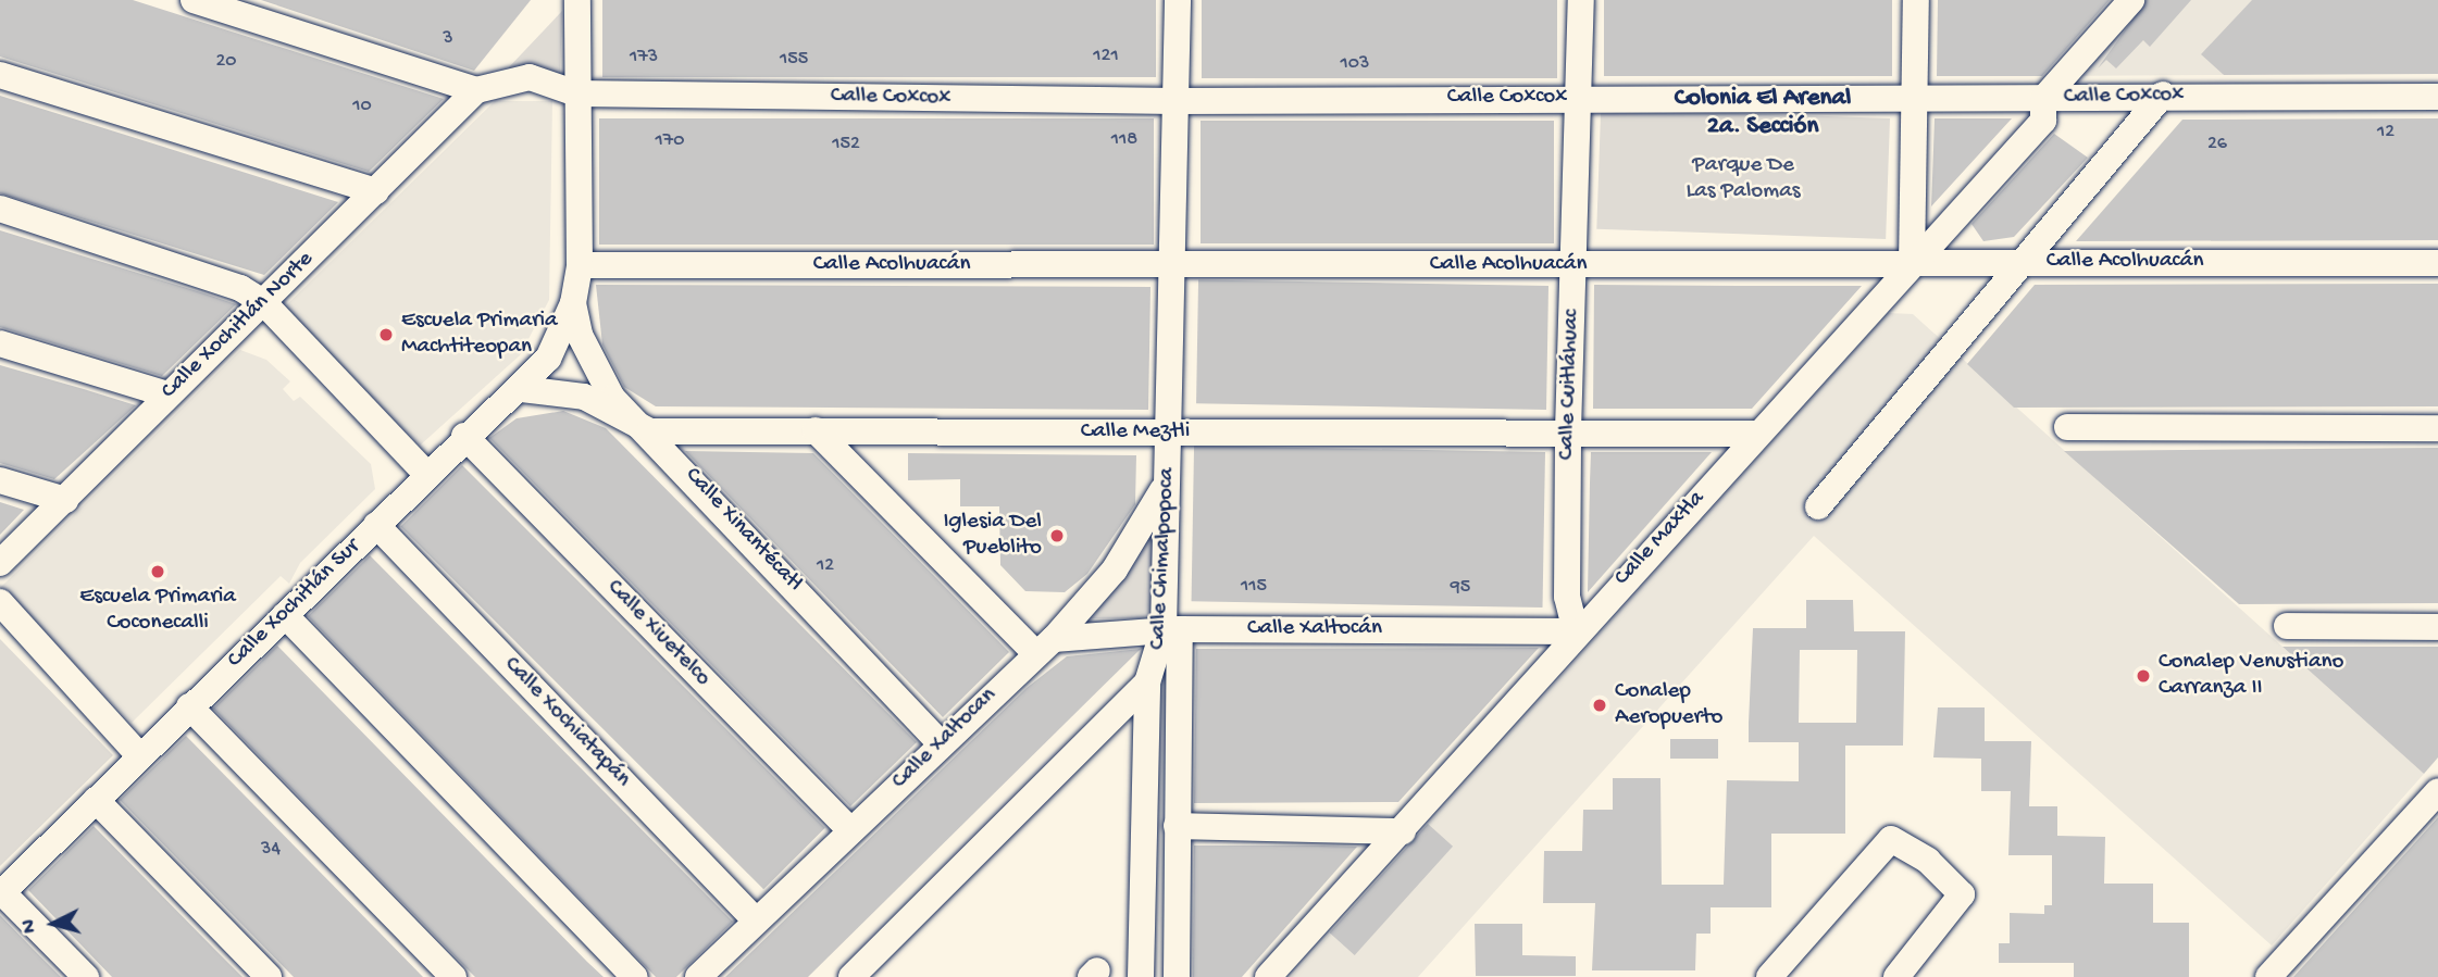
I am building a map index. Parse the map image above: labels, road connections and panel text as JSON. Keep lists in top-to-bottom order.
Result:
{
  "streets": {
    "street": [
      "Calle Coxcox",
      "Calle Acolhuacán",
      "Calle Xochitlán Norte",
      "Calle Cuitláhuac",
      "Calle Meztli",
      "Calle Xinantécatl",
      "Calle Maxtla",
      "Calle Chimalpopoca",
      "Calle Xochitlán Sur",
      "Calle Xaltocán",
      "Calle Xiuetelco",
      "Calle Xochiatapán",
      "Calle Xaltocan"
    ]
  },
  "crossings": [
    ["Calle Coxcox", "Calle Xochitlán Norte"],
    ["Calle Coxcox", "Calle Cuitláhuac"],
    ["Calle Coxcox", "Calle Maxtla"],
    ["Calle Coxcox", "Calle Chimalpopoca"],
    ["Calle Acolhuacán", "Calle Cuitláhuac"],
    ["Calle Acolhuacán", "Calle Maxtla"],
    ["Calle Acolhuacán", "Calle Chimalpopoca"],
    ["Calle Cuitláhuac", "Calle Meztli"],
    ["Calle Cuitláhuac", "Calle Maxtla"],
    ["Calle Cuitláhuac", "Calle Xaltocán"],
    ["Calle Meztli", "Calle Xinantécatl"],
    ["Calle Meztli", "Calle Maxtla"],
    ["Calle Meztli", "Calle Chimalpopoca"],
    ["Calle Meztli", "Calle Xochitlán Sur"],
    ["Calle Xinantécatl", "Calle Xochitlán Sur"],
    ["Calle Xinantécatl", "Calle Xaltocan"],
    ["Calle Maxtla", "Calle Xaltocán"],
    ["Calle Chimalpopoca", "Calle Xaltocán"],
    ["Calle Chimalpopoca", "Calle Xaltocan"],
    ["Calle Xochitlán Sur", "Calle Xiuetelco"],
    ["Calle Xochitlán Sur", "Calle Xochiatapán"],
    ["Calle Xaltocán", "Calle Xaltocan"],
    ["Calle Xiuetelco", "Calle Xaltocan"],
    ["Calle Xochiatapán", "Calle Xaltocan"]
  ],
  "districts": ["Colonia El Arenal 2a. Sección"],
  "parks": ["Parque De Las Palomas"],
  "places": [
    "Escuela Primaria Machtiteopan",
    "Iglesia Del Pueblito",
    "Escuela Primaria Coconecalli",
    "Conalep Venustiano Carranza II",
    "Conalep Aeropuerto"
  ],
  "house_numbers": [
    "3",
    "121",
    "173",
    "155",
    "20",
    "103",
    "10",
    "12",
    "118",
    "170",
    "152",
    "26",
    "12",
    "115",
    "95",
    "34"
  ],
  "north": "left"
}
